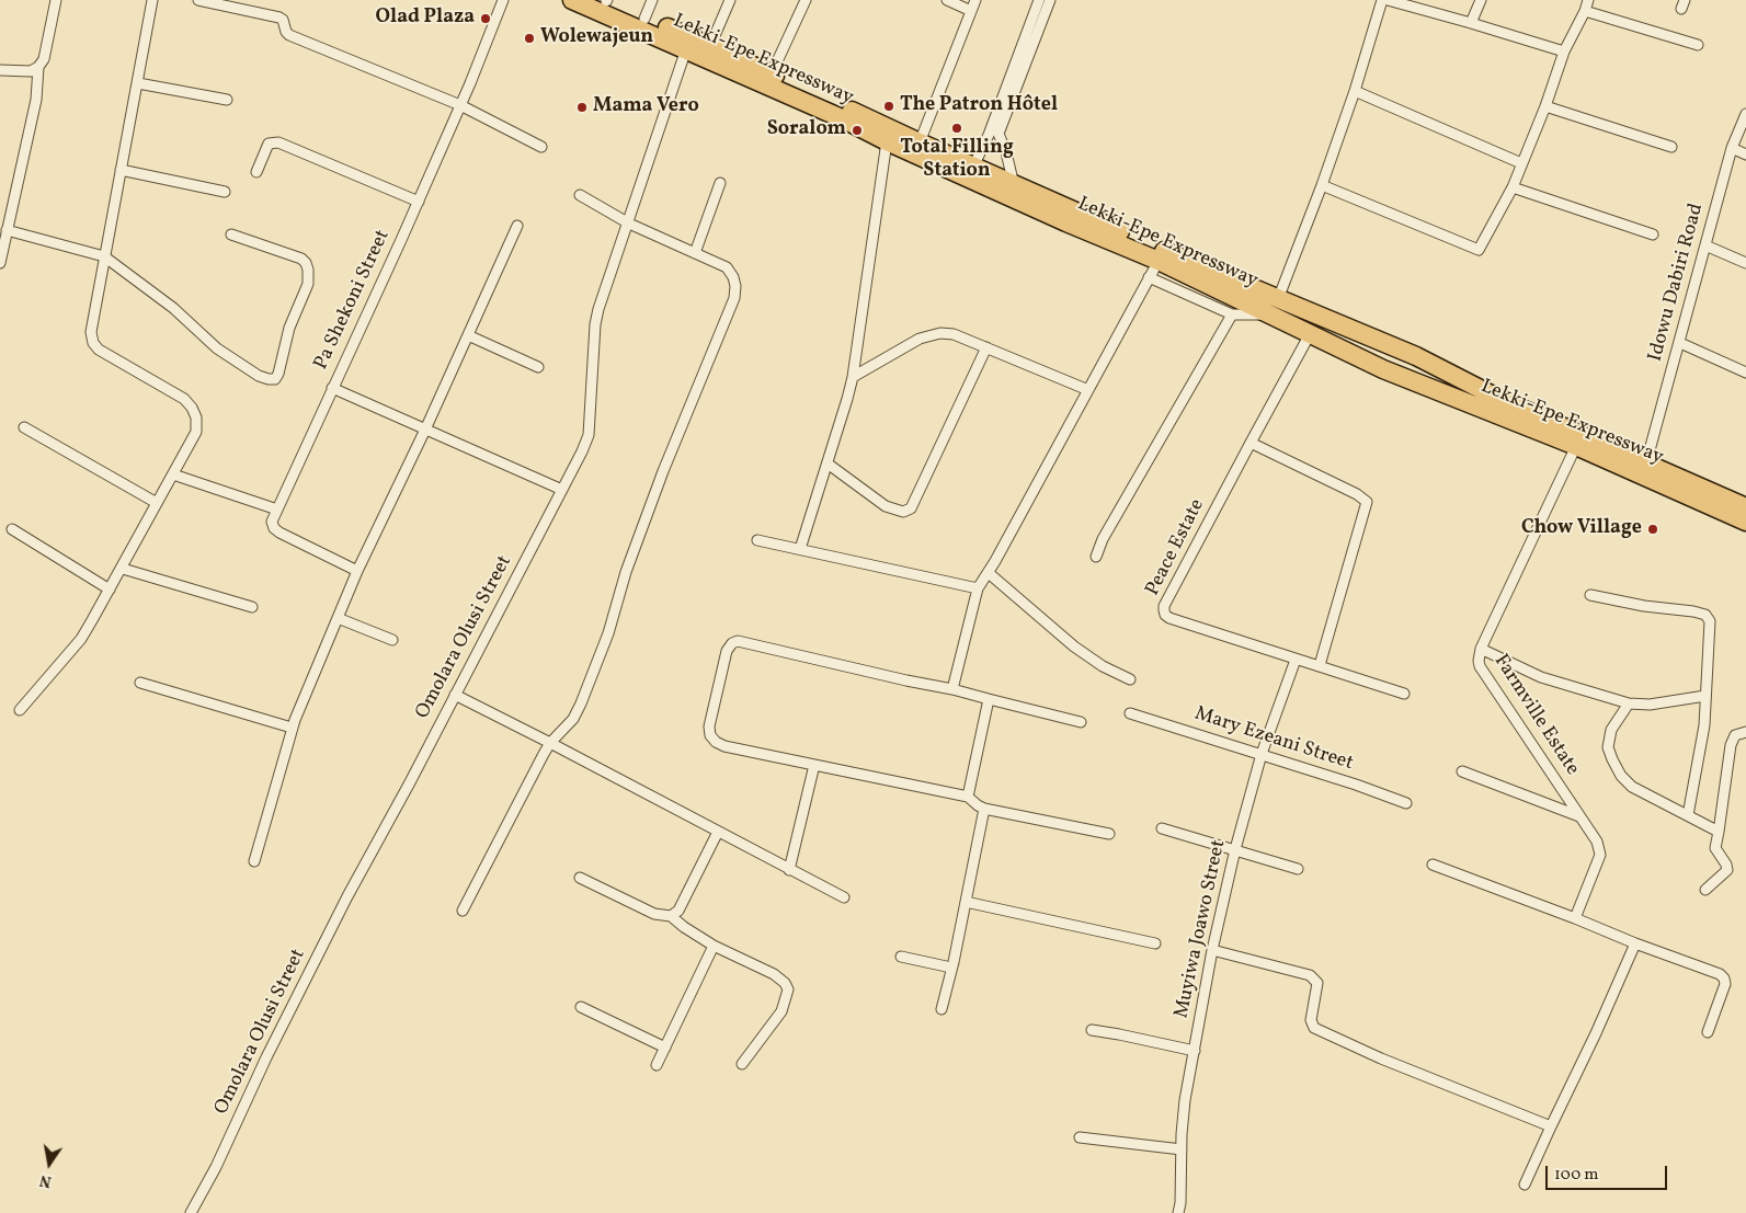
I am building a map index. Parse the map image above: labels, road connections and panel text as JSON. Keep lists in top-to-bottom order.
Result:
{
  "streets": {
    "highway": ["Lekki-Epe Expressway"],
    "street": [
      "Idowu Dabiri Road",
      "Pa Shekoni Street",
      "Peace Estate",
      "Omolara Olusi Street",
      "Farmville Estate",
      "Mary Ezeani Street",
      "Muyiwa Joawo Street"
    ]
  },
  "crossings": [
    ["Lekki-Epe Expressway", "Idowu Dabiri Road"],
    ["Lekki-Epe Expressway", "Peace Estate"],
    ["Lekki-Epe Expressway", "Omolara Olusi Street"],
    ["Lekki-Epe Expressway", "Farmville Estate"],
    ["Peace Estate", "Muyiwa Joawo Street"],
    ["Mary Ezeani Street", "Muyiwa Joawo Street"]
  ],
  "places": [
    "Olad Plaza",
    "Wolewajeun",
    "The Patron Hôtel",
    "Mama Vero",
    "Total Filling Station",
    "Soralom",
    "Chow Village"
  ],
  "scale_bar": "100 m",
  "north": "bottom"
}
